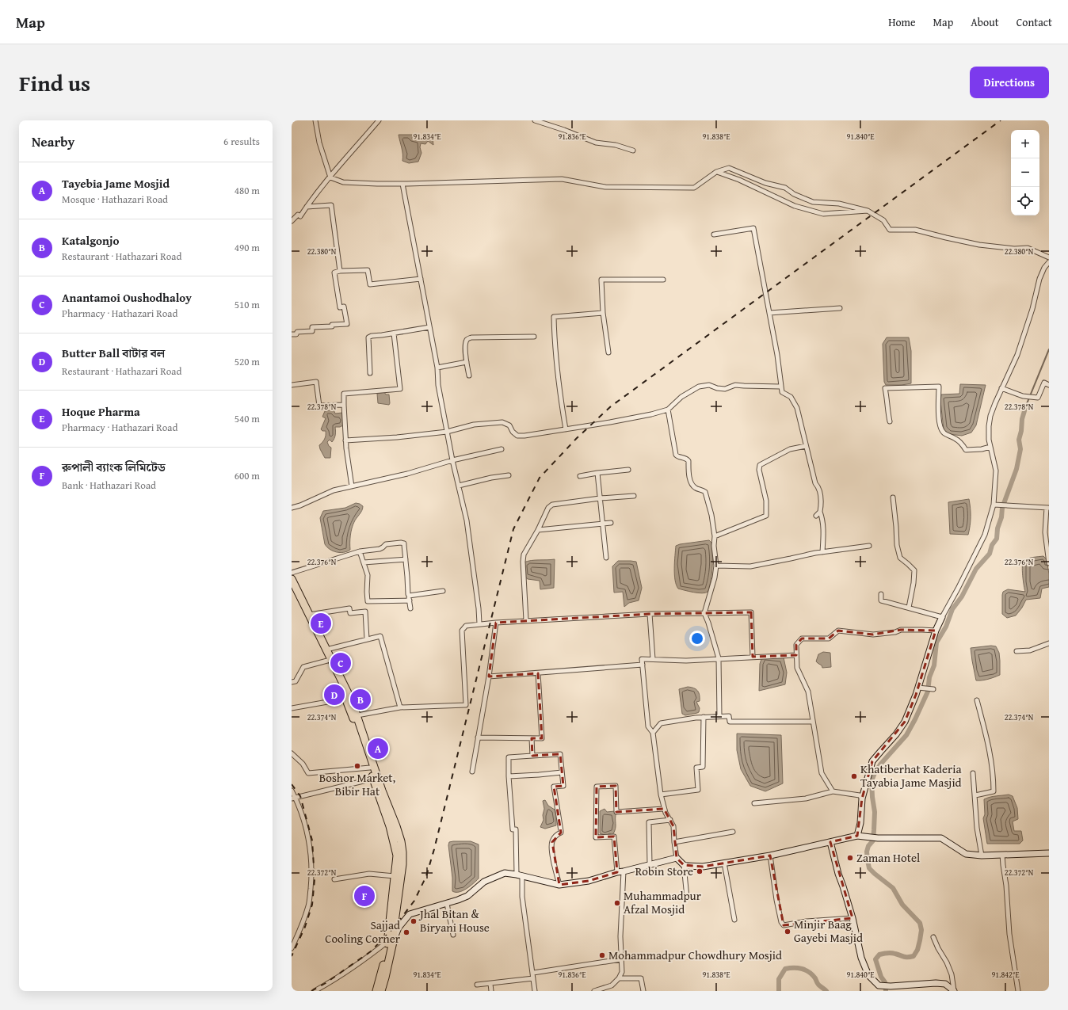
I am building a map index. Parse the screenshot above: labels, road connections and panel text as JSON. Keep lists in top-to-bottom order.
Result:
{
  "places": [
    "Boshor Market, Bibir Hat",
    "Khatiberhat Kaderia Tayabia Jame Masjid",
    "Zaman Hotel",
    "Robin Store",
    "Muhammadpur Afzal Mosjid",
    "Jhal Bitan & Biryani House",
    "Minjir Baag Gayebi Masjid",
    "Sajjad Cooling Corner",
    "Mohammadpur Chowdhury Mosjid"
  ],
  "page": {
    "header": "Map",
    "nav": [
      "Home",
      "Map",
      "About",
      "Contact"
    ],
    "title": "Find us",
    "buttons": "Directions",
    "heading": ["Nearby", "6 results"],
    "map_buttons": ["+", "−"],
    "list": [
      {
        "mark": "A",
        "name": "Tayebia Jame Mosjid",
        "note": "Mosque · Hathazari Road",
        "value": "480 m"
      },
      {
        "mark": "B",
        "name": "Katalgonjo",
        "note": "Restaurant · Hathazari Road",
        "value": "490 m"
      },
      {
        "mark": "C",
        "name": "Anantamoi Oushodhaloy",
        "note": "Pharmacy · Hathazari Road",
        "value": "510 m"
      },
      {
        "mark": "D",
        "name": "Butter Ball বাটার বল",
        "note": "Restaurant · Hathazari Road",
        "value": "520 m"
      },
      {
        "mark": "E",
        "name": "Hoque Pharma",
        "note": "Pharmacy · Hathazari Road",
        "value": "540 m"
      },
      {
        "mark": "F",
        "name": "রুপালী ব্যাংক লিমিটেড",
        "note": "Bank · Hathazari Road",
        "value": "600 m"
      }
    ],
    "pins": [
      "E",
      "C",
      "D",
      "B",
      "A",
      "F"
    ]
  },
  "coordinates": [
    "91.834°E",
    "91.836°E",
    "91.838°E",
    "91.840°E",
    "22.380°N",
    "22.378°N",
    "22.376°N",
    "22.374°N",
    "22.372°N",
    "91.842°E"
  ]
}
